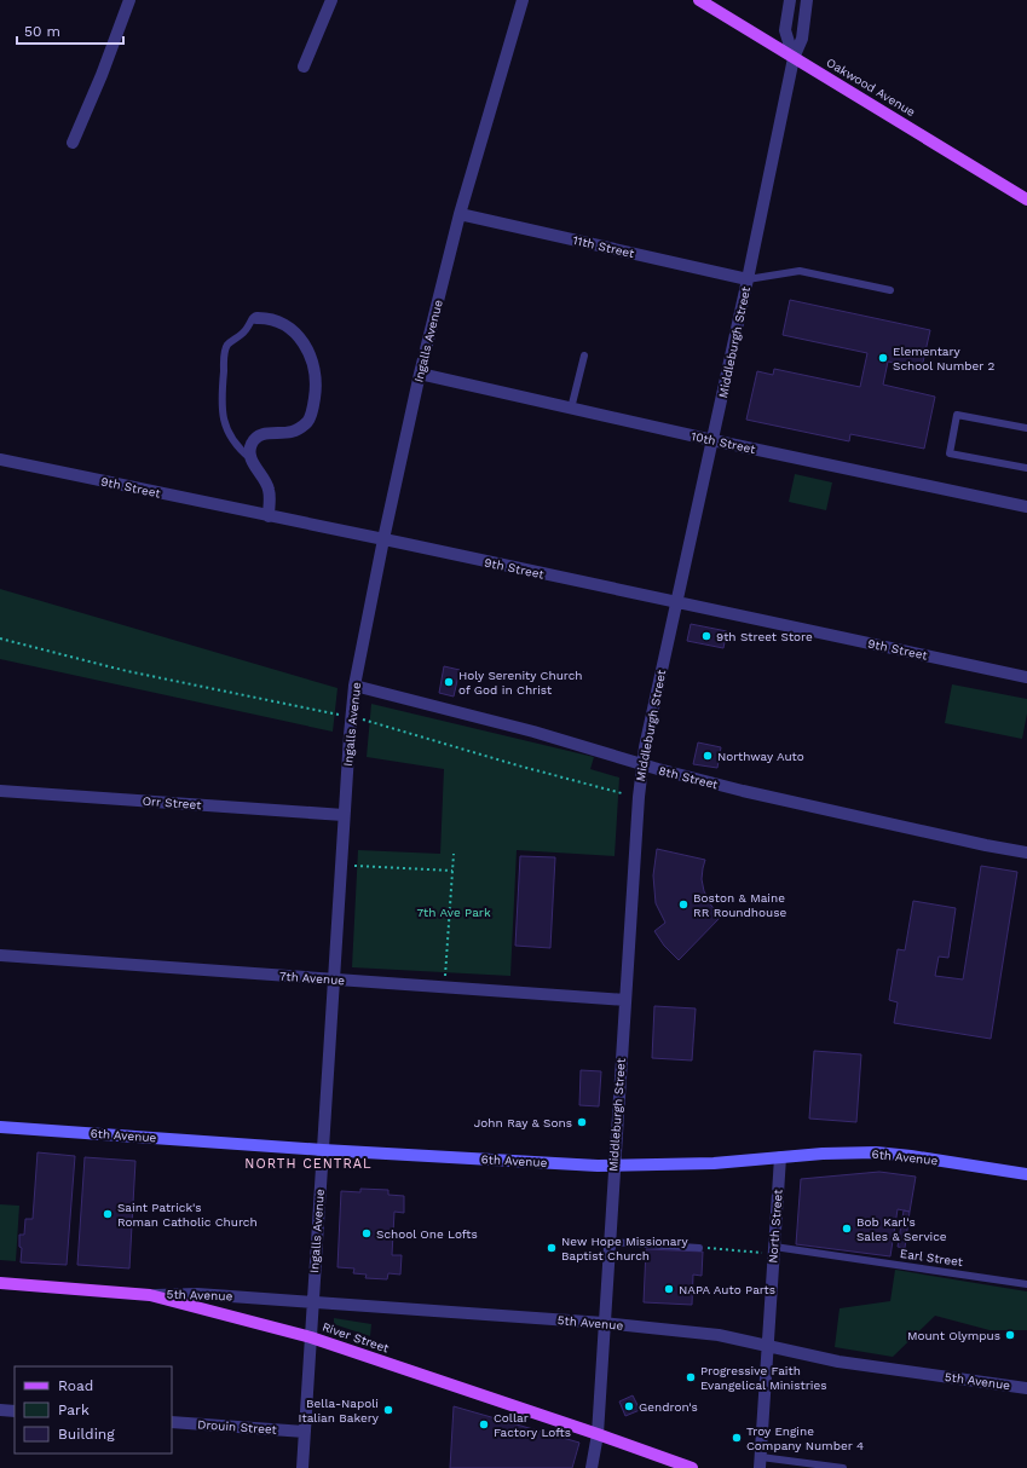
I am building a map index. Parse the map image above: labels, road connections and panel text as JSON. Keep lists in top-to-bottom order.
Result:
{
  "streets": {
    "main road": ["Oakwood Avenue", "River Street"],
    "street": [
      "11th Street",
      "Ingalls Avenue",
      "Middleburgh Street",
      "10th Street",
      "9th Street",
      "8th Street",
      "Orr Street",
      "7th Avenue",
      "6th Avenue",
      "North Street",
      "5th Avenue",
      "Drouin Street"
    ],
    "lane": ["Earl Street"]
  },
  "crossings": [
    ["Oakwood Avenue", "Middleburgh Street"],
    ["11th Street", "Ingalls Avenue"],
    ["11th Street", "Middleburgh Street"],
    ["Ingalls Avenue", "10th Street"],
    ["Ingalls Avenue", "9th Street"],
    ["Ingalls Avenue", "8th Street"],
    ["Ingalls Avenue", "Orr Street"],
    ["Ingalls Avenue", "7th Avenue"],
    ["Ingalls Avenue", "6th Avenue"],
    ["Ingalls Avenue", "5th Avenue"],
    ["Ingalls Avenue", "River Street"],
    ["Ingalls Avenue", "Drouin Street"],
    ["Middleburgh Street", "10th Street"],
    ["Middleburgh Street", "9th Street"],
    ["Middleburgh Street", "8th Street"],
    ["Middleburgh Street", "7th Avenue"],
    ["Middleburgh Street", "6th Avenue"],
    ["Middleburgh Street", "5th Avenue"],
    ["Middleburgh Street", "River Street"],
    ["6th Avenue", "North Street"],
    ["North Street", "Earl Street"],
    ["North Street", "5th Avenue"],
    ["5th Avenue", "River Street"]
  ],
  "districts": ["NORTH CENTRAL"],
  "parks": ["7th Ave Park"],
  "places": [
    "Elementary School Number 2",
    "9th Street Store",
    "Holy Serenity Church of God in Christ",
    "Northway Auto",
    "Boston & Maine RR Roundhouse",
    "John Ray & Sons",
    "Saint Patrick's Roman Catholic Church",
    "Bob Karl's Sales & Service",
    "School One Lofts",
    "New Hope Missionary Baptist Church",
    "NAPA Auto Parts",
    "Mount Olympus",
    "Progressive Faith Evangelical Ministries",
    "Gendron's",
    "Bella-Napoli Italian Bakery",
    "Collar Factory Lofts",
    "Troy Engine Company Number 4"
  ],
  "legend": ["Road", "Park", "Building"],
  "scale_bar": "50 m"
}
